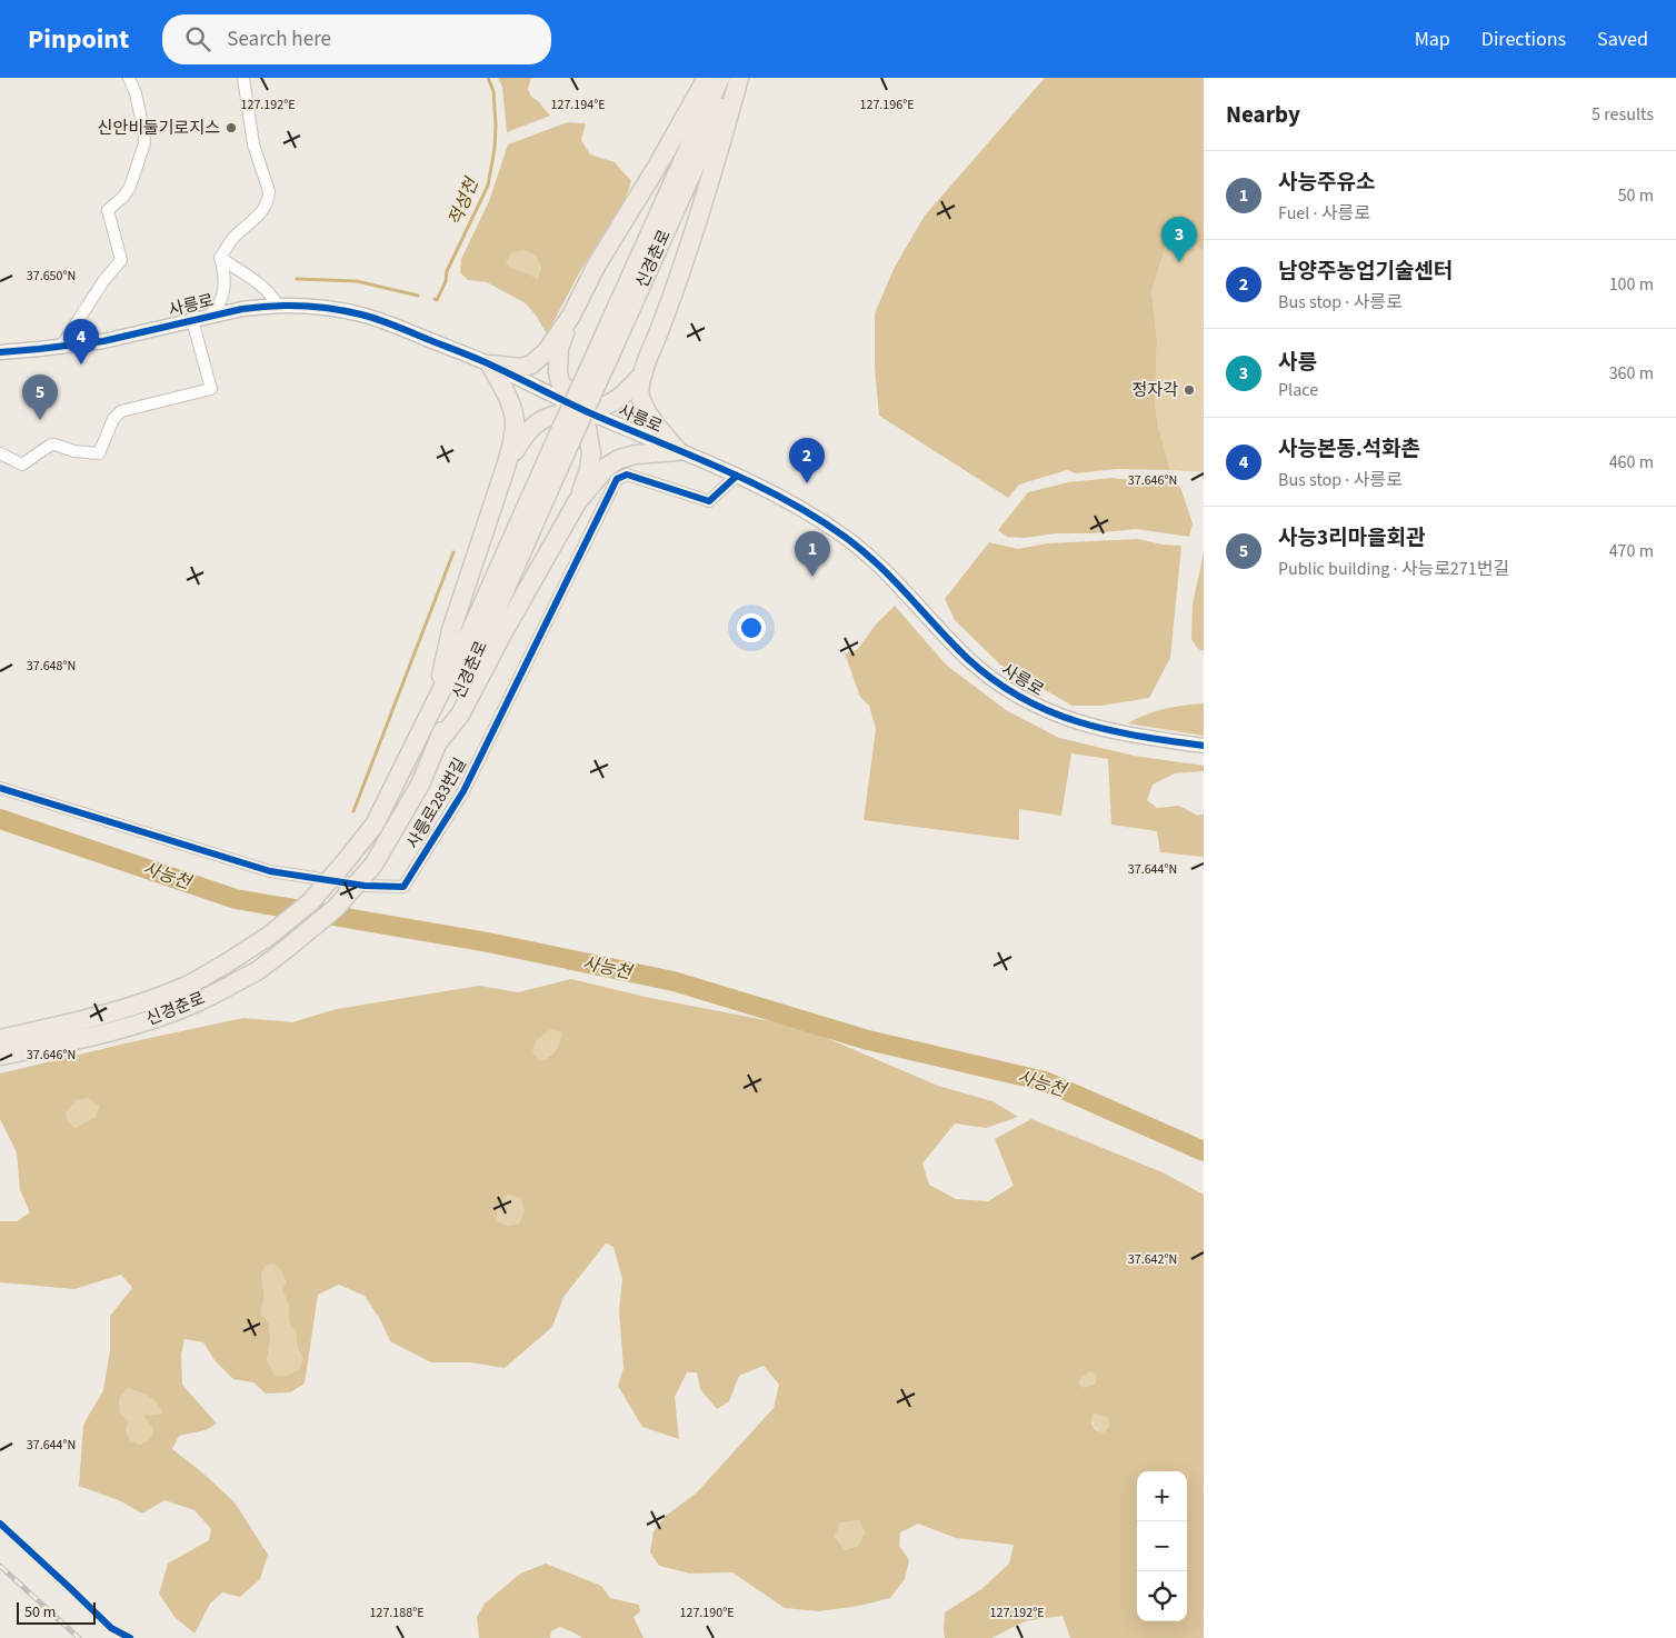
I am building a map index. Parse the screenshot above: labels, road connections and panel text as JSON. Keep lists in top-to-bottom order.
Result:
{
  "streets": {
    "highway": ["신경춘로"],
    "street": ["사릉로", "사릉로283번길"]
  },
  "crossings": [
    ["사릉로", "사릉로283번길"]
  ],
  "water": ["적성천", "사능천"],
  "places": ["신안비둘기로지스", "정자각"],
  "scale_bar": "50 m",
  "page": {
    "header": "Pinpoint",
    "search": "Search here",
    "nav": ["Map", "Directions", "Saved"],
    "heading": ["Nearby", "5 results"],
    "list": [
      {
        "mark": "1",
        "name": "사능주유소",
        "note": "Fuel · 사릉로",
        "value": "50 m"
      },
      {
        "mark": "2",
        "name": "남양주농업기술센터",
        "note": "Bus stop · 사릉로",
        "value": "100 m"
      },
      {
        "mark": "3",
        "name": "사릉",
        "note": "Place",
        "value": "360 m"
      },
      {
        "mark": "4",
        "name": "사능본동.석화촌",
        "note": "Bus stop · 사릉로",
        "value": "460 m"
      },
      {
        "mark": "5",
        "name": "사능3리마을회관",
        "note": "Public building · 사능로271번길",
        "value": "470 m"
      }
    ],
    "pins": [
      "3",
      "4",
      "5",
      "2",
      "1"
    ],
    "map_buttons": ["+", "−"],
    "scale": "50 m"
  },
  "coordinates": [
    "127.192°E",
    "127.194°E",
    "127.196°E",
    "37.650°N",
    "37.646°N",
    "37.648°N",
    "37.644°N",
    "37.642°N",
    "127.188°E",
    "127.190°E"
  ]
}
